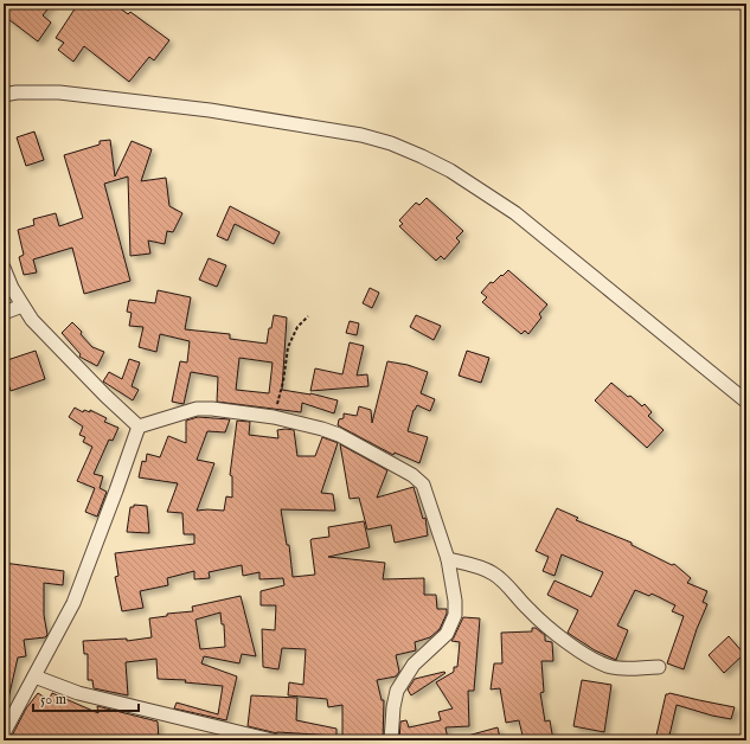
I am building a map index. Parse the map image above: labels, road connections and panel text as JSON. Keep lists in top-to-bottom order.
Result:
{
  "scale_bar": "50 m"
}
